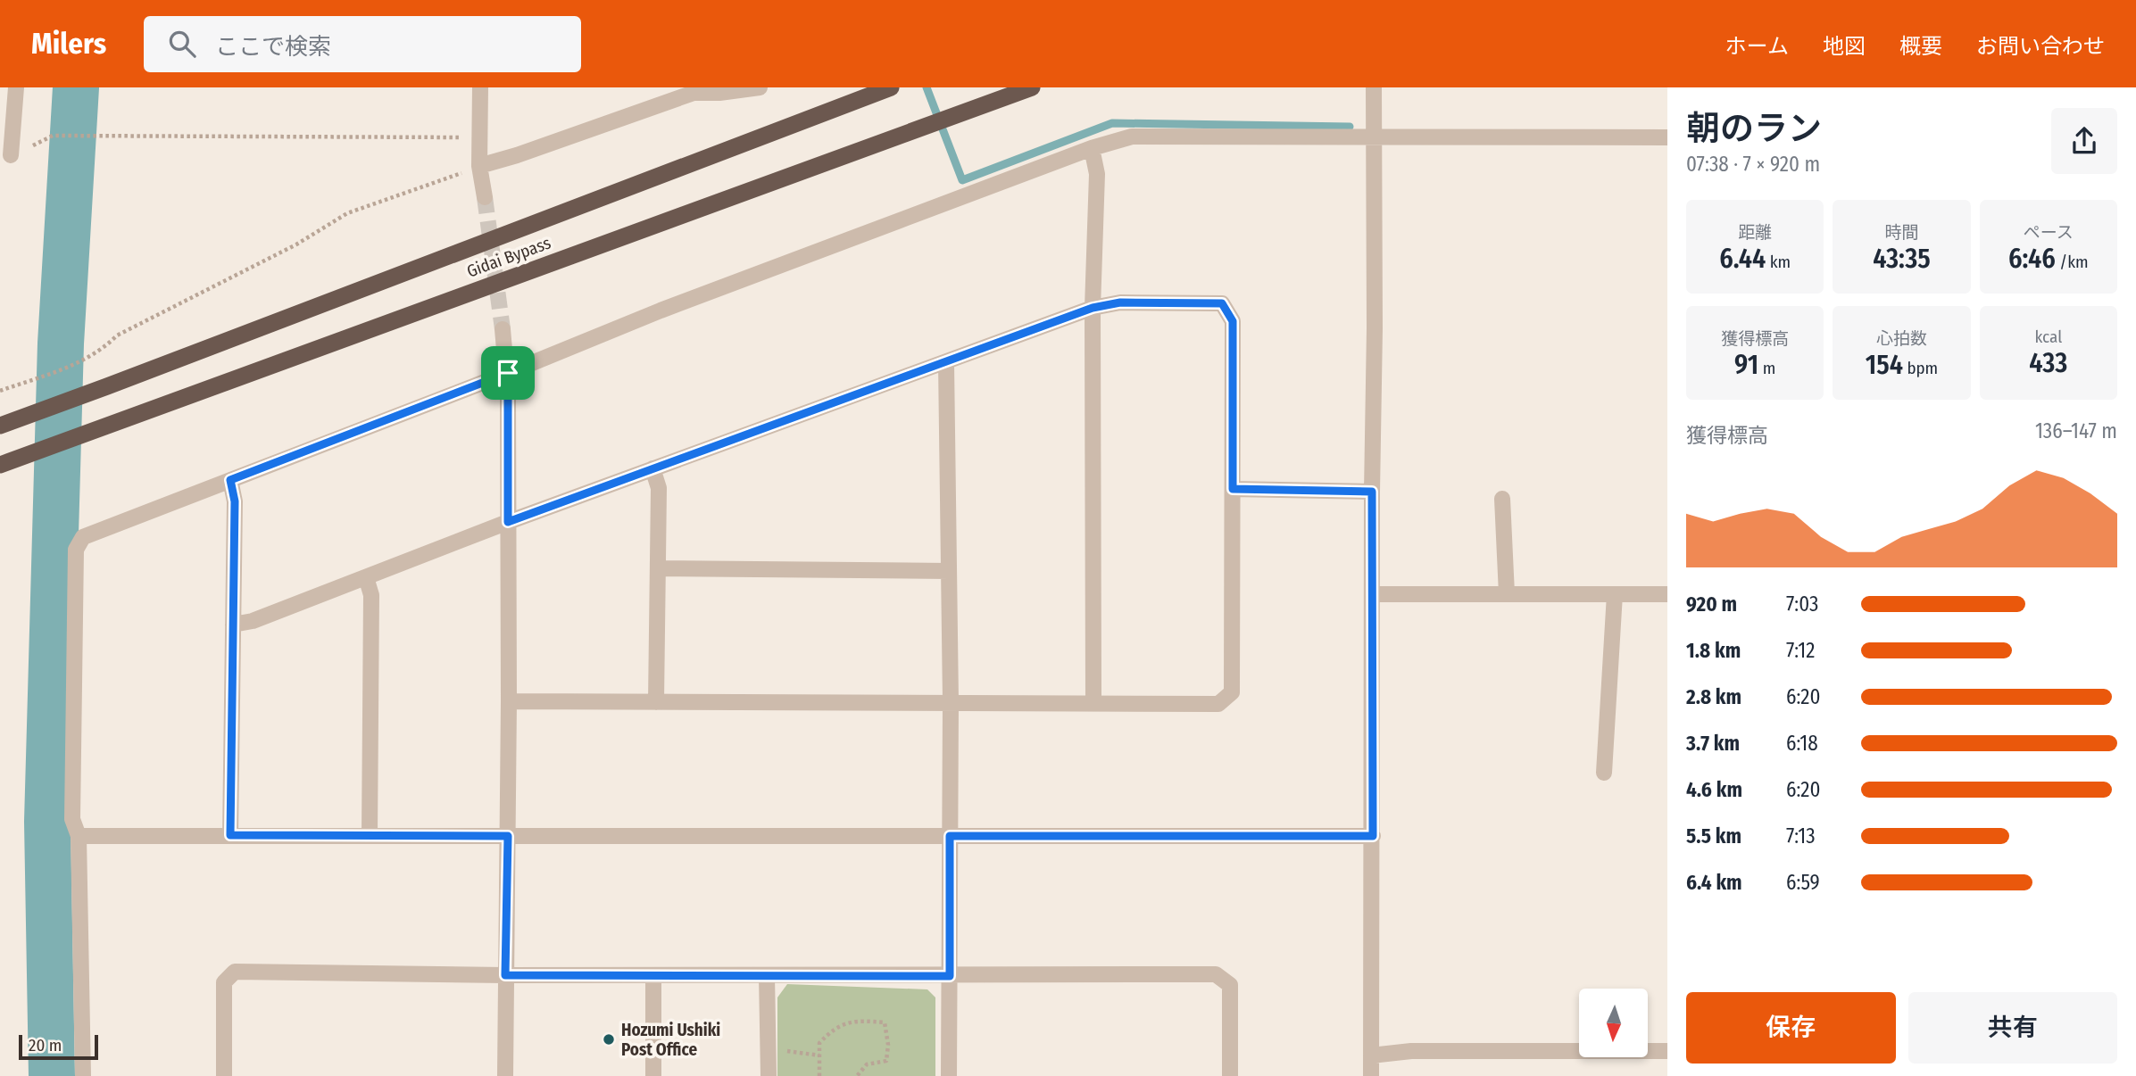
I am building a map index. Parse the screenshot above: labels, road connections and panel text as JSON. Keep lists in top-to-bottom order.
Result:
{
  "streets": {
    "highway": ["Gidai Bypass"]
  },
  "places": ["Hozumi Ushiki Post Office"],
  "scale_bar": "20 m",
  "north": "bottom",
  "page": {
    "header": "Milers",
    "search": "ここで検索",
    "nav": [
      "ホーム",
      "地図",
      "概要",
      "お問い合わせ"
    ],
    "heading": ["朝のラン", "07:38 · 7 × 920 m"],
    "stats": [
      ["距離", "6.44 km"],
      ["時間", "43:35"],
      ["ペース", "6:46 /km"],
      ["獲得標高", "91 m"],
      ["心拍数", "154 bpm"],
      ["kcal", "433"]
    ],
    "chart": ["獲得標高", "136–147 m"],
    "list": [
      {
        "name": "920 m",
        "note": "7:03"
      },
      {
        "name": "1.8 km",
        "note": "7:12"
      },
      {
        "name": "2.8 km",
        "note": "6:20"
      },
      {
        "name": "3.7 km",
        "note": "6:18"
      },
      {
        "name": "4.6 km",
        "note": "6:20"
      },
      {
        "name": "5.5 km",
        "note": "7:13"
      },
      {
        "name": "6.4 km",
        "note": "6:59"
      }
    ],
    "buttons": ["保存", "共有"],
    "scale": "20 m"
  }
}
